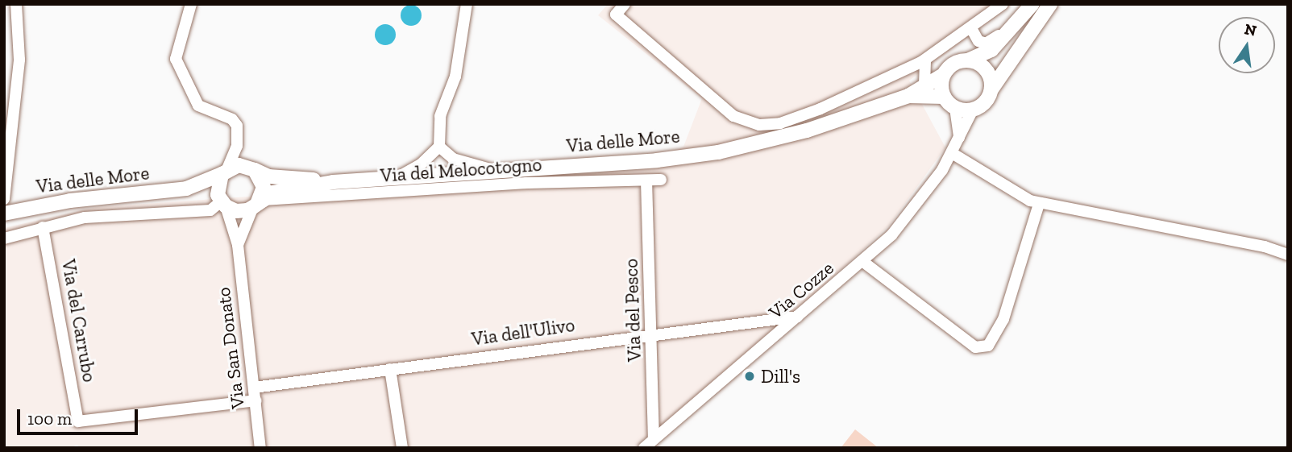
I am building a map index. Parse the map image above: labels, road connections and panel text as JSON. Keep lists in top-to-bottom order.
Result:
{
  "streets": {
    "main road": ["Via delle More"],
    "street": [
      "Via del Melocotogno",
      "Via Cozze",
      "Via del Pesco",
      "Via del Carrubo",
      "Via dell'Ulivo",
      "Via San Donato"
    ]
  },
  "crossings": [
    ["Via del Melocotogno", "Via del Pesco"],
    ["Via del Melocotogno", "Via San Donato"],
    ["Via Cozze", "Via del Pesco"],
    ["Via Cozze", "Via dell'Ulivo"],
    ["Via del Pesco", "Via dell'Ulivo"],
    ["Via del Carrubo", "Via San Donato"],
    ["Via dell'Ulivo", "Via San Donato"]
  ],
  "places": ["Dill's"],
  "scale_bar": "100 m",
  "north": "top"
}
